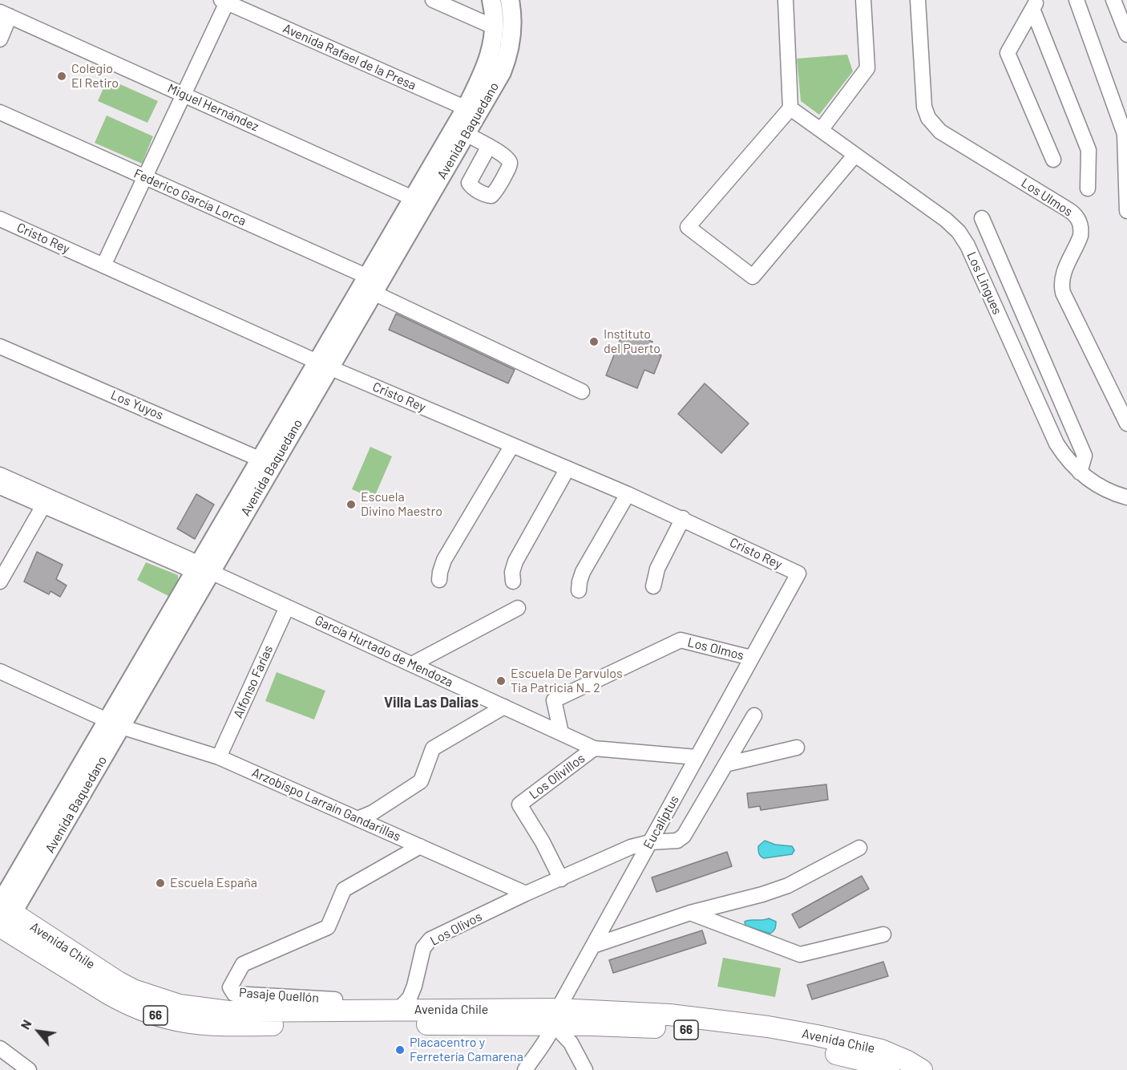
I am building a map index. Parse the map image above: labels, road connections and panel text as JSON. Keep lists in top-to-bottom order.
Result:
{
  "streets": {
    "highway": ["Avenida Chile", "66"],
    "main road": ["Avenida Baquedano"],
    "street": [
      "Avenida Rafael de la Presa",
      "Miguel Hernández",
      "Federico García Lorca",
      "Los Ulmos",
      "Cristo Rey",
      "Los Lingues",
      "Los Yuyos",
      "Los Olmos",
      "García Hurtado de Mendoza",
      "Alfonso Farías",
      "Los Olivillos",
      "Arzobispo Larraín Gandarillas",
      "Eucaliptus",
      "Los Olivos",
      "Pasaje Quellón"
    ]
  },
  "crossings": [
    ["Avenida Rafael de la Presa", "Avenida Baquedano"],
    ["Miguel Hernández", "Avenida Baquedano"],
    ["Avenida Baquedano", "Federico García Lorca"],
    ["Avenida Baquedano", "Cristo Rey"],
    ["Avenida Baquedano", "Los Yuyos"],
    ["Avenida Baquedano", "García Hurtado de Mendoza"],
    ["Avenida Baquedano", "Arzobispo Larraín Gandarillas"],
    ["Avenida Baquedano", "Avenida Chile"],
    ["Cristo Rey", "Eucaliptus"],
    ["Los Olmos", "García Hurtado de Mendoza"],
    ["Los Olmos", "Eucaliptus"],
    ["García Hurtado de Mendoza", "Alfonso Farías"],
    ["García Hurtado de Mendoza", "Los Olivillos"],
    ["García Hurtado de Mendoza", "Eucaliptus"],
    ["Alfonso Farías", "Arzobispo Larraín Gandarillas"],
    ["Arzobispo Larraín Gandarillas", "Los Olivos"],
    ["Arzobispo Larraín Gandarillas", "Pasaje Quellón"],
    ["Eucaliptus", "Avenida Chile"],
    ["Los Olivos", "Avenida Chile"],
    ["Avenida Chile", "Pasaje Quellón"]
  ],
  "districts": ["Villa Las Dalias"],
  "places": [
    "Colegio El Retiro",
    "Instituto del Puerto",
    "Escuela Divino Maestro",
    "Escuela De Parvulos Tia Patricia N_ 2",
    "Escuela España",
    "Placacentro y Ferretería Camarena"
  ],
  "north": "top left"
}
